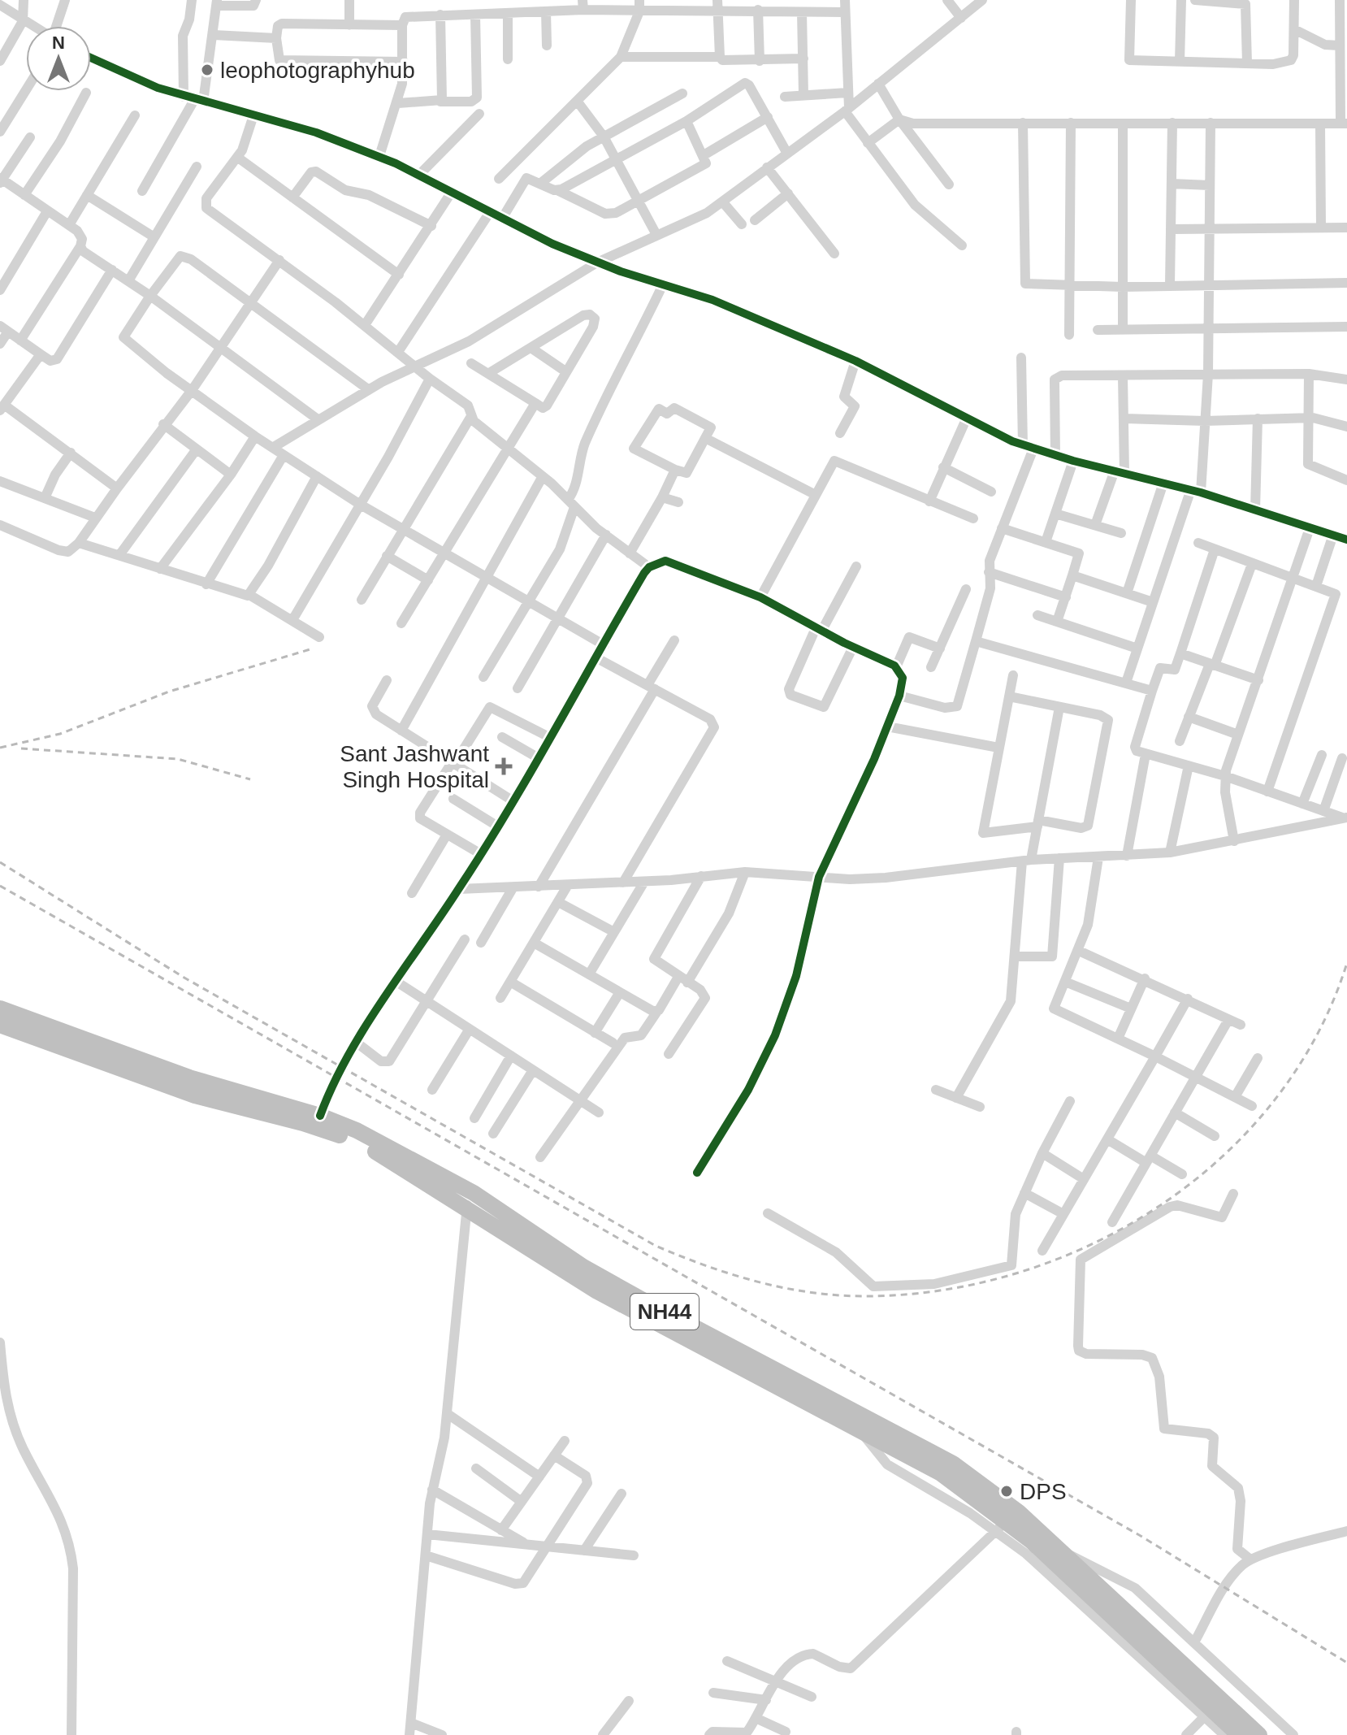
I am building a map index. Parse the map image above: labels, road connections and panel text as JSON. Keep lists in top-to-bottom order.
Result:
{
  "streets": {
    "highway": ["NH44"]
  },
  "places": {
    "other": ["leophotographyhub", "DPS"],
    "health": ["Sant Jashwant Singh Hospital"]
  },
  "north": "top"
}
